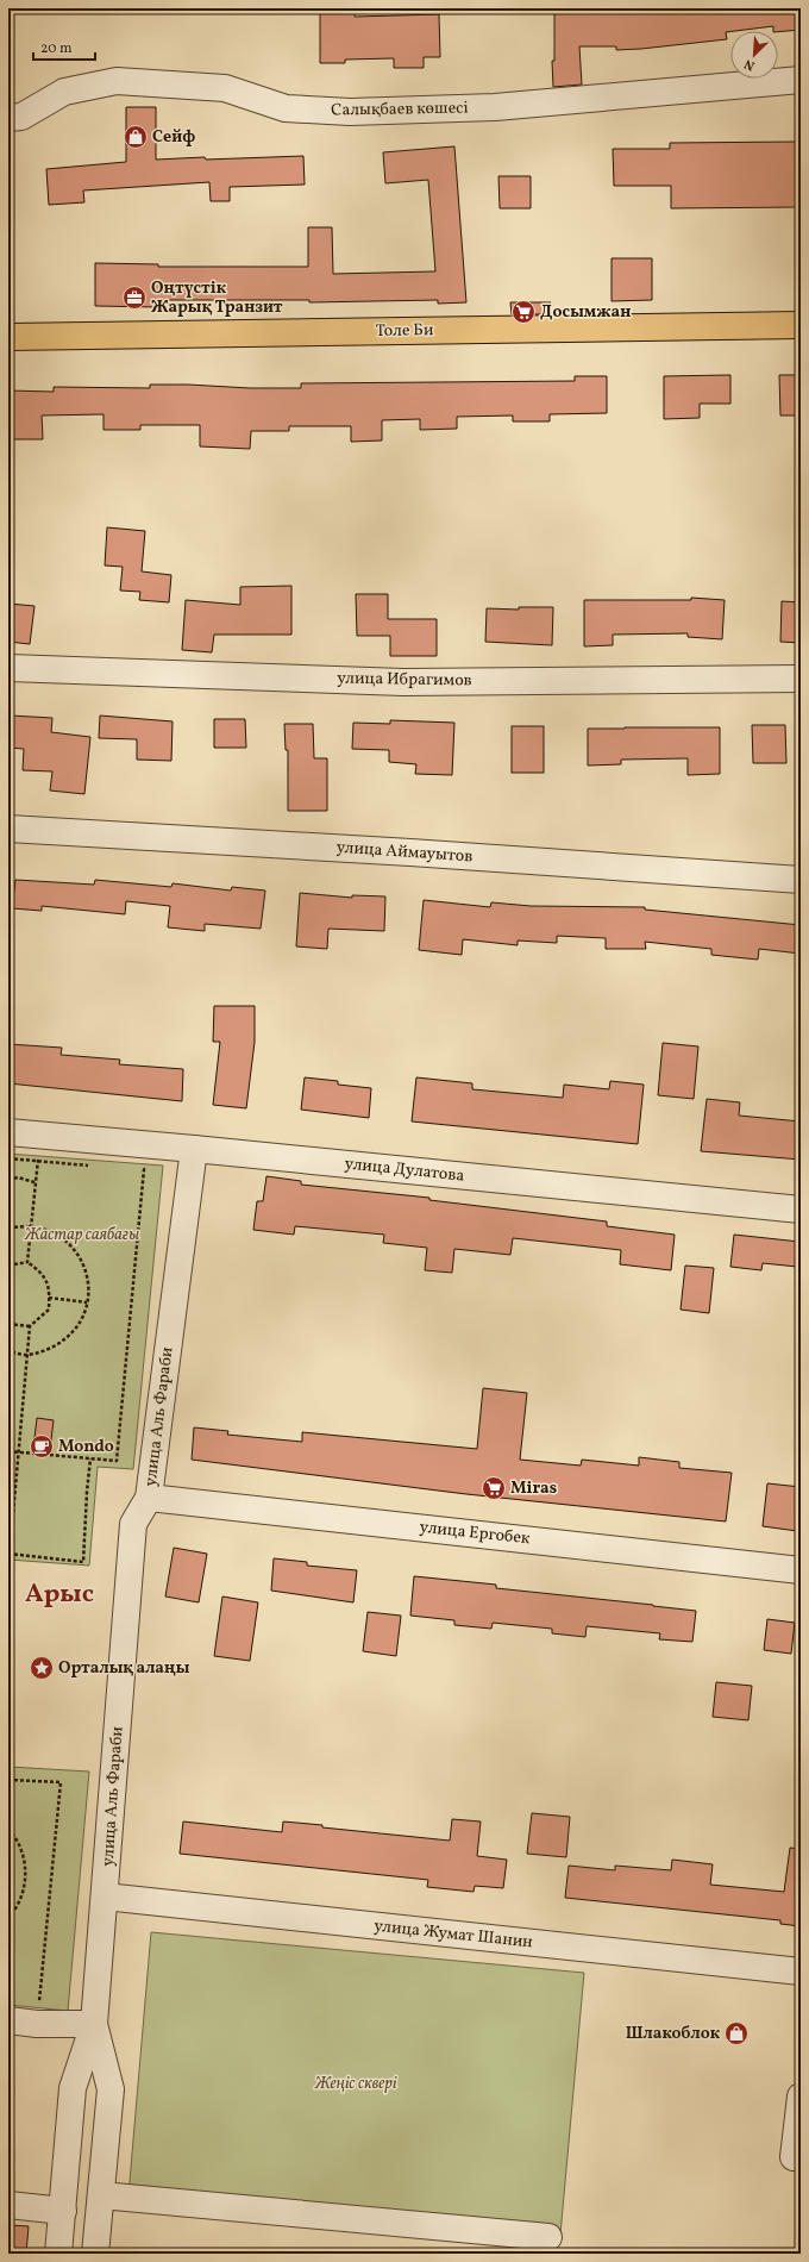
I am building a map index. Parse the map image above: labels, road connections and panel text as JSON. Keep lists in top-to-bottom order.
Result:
{
  "streets": {
    "main road": ["Толе Би"],
    "street": [
      "Салықбаев көшесі",
      "улица Ибрагимов",
      "улица Аймауытов",
      "улица Дулатова",
      "улица Аль Фараби",
      "улица Ергобек",
      "улица Жумат Шанин"
    ]
  },
  "crossings": [
    ["улица Дулатова", "улица Аль Фараби"],
    ["улица Аль Фараби", "улица Ергобек"],
    ["улица Аль Фараби", "улица Жумат Шанин"]
  ],
  "districts": ["Арыс"],
  "parks": ["Жастар саябағы", "Жеңіс сквері"],
  "places": {
    "shop": ["Сейф", "Шлакоблок"],
    "office": ["Оңтүстік Жарық Транзит"],
    "supermarket": ["Досымжан", "Miras"],
    "cafe": ["Mondo"],
    "place": ["Орталық алаңы"]
  },
  "scale_bar": "20 m",
  "north": "bottom left"
}
